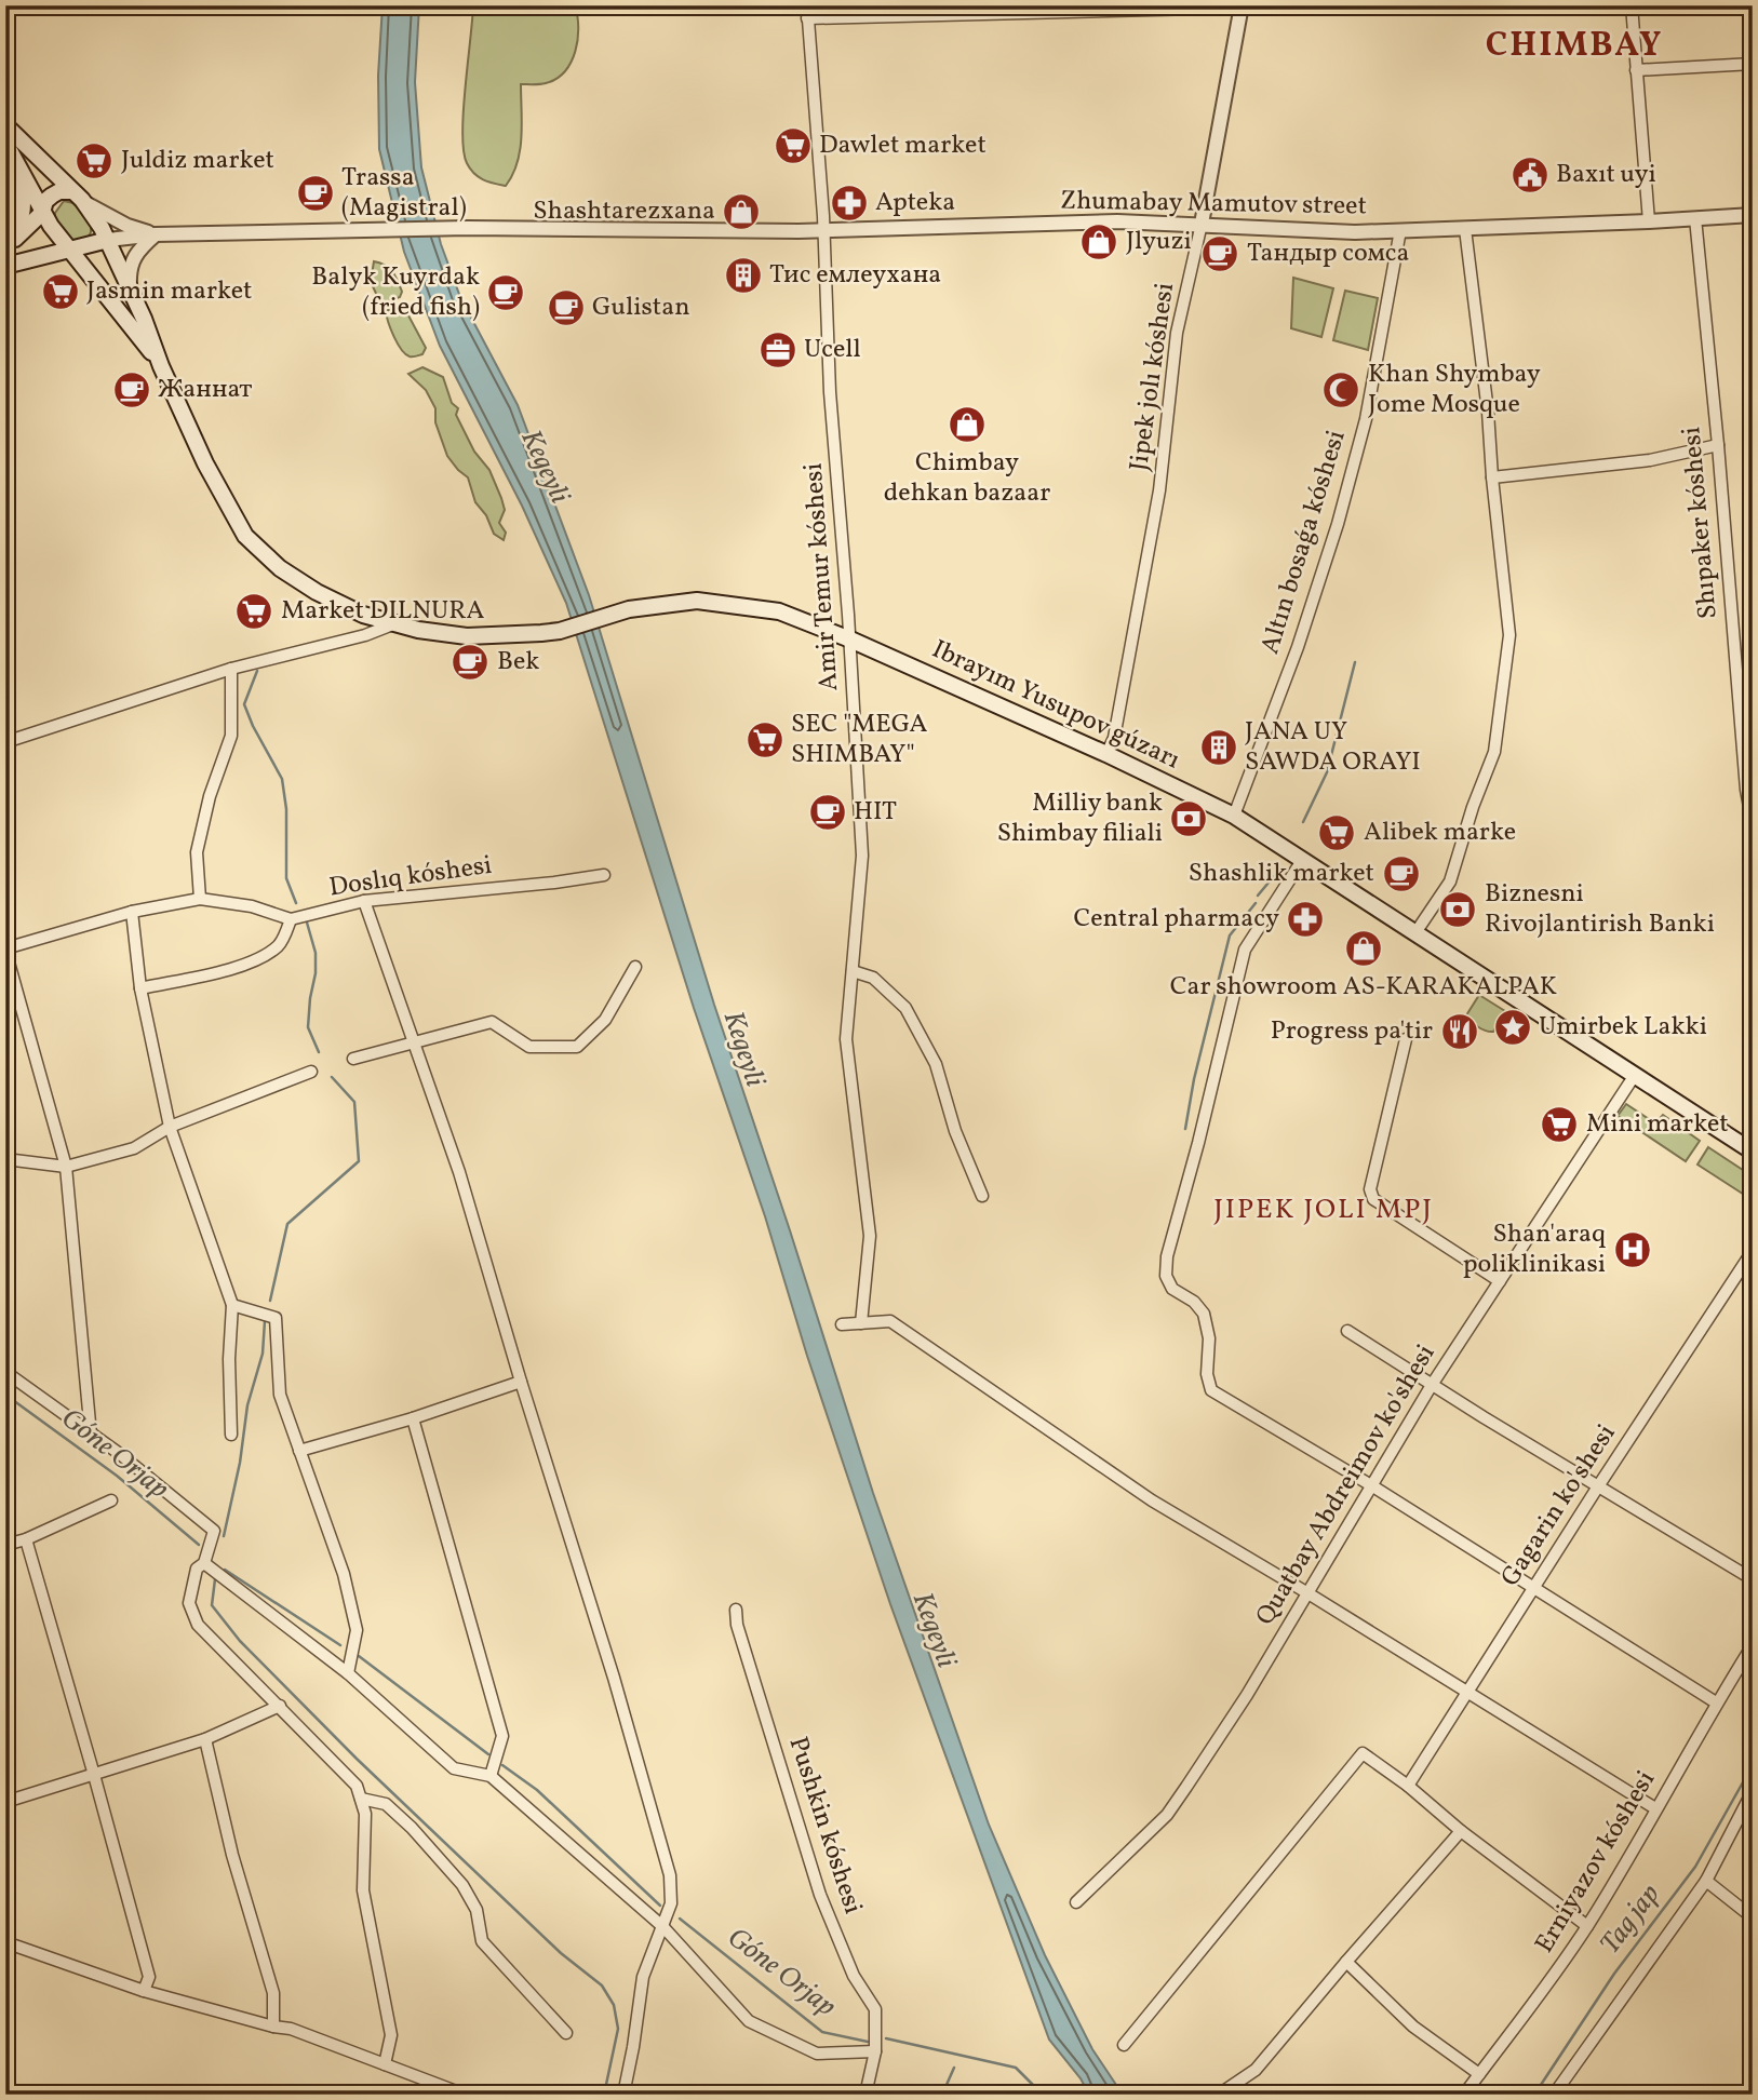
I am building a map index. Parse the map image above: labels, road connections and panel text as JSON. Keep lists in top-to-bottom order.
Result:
{
  "streets": {
    "main road": ["Ibrayım Yusupov gúzarı"],
    "street": [
      "Zhumabay Mamutov street",
      "Jipek jolı kóshesi",
      "Shıpaker kóshesi",
      "Altın bosaǵa kóshesi",
      "Amir Temur kóshesi",
      "Doslıq kóshesi",
      "Quatbay Abdreimov ko'shesi",
      "Gagarin ko'shesi",
      "Pushkin kóshesi",
      "Erniyazov kóshesi"
    ]
  },
  "crossings": [
    ["Zhumabay Mamutov street", "Jipek jolı kóshesi"],
    ["Zhumabay Mamutov street", "Shıpaker kóshesi"],
    ["Zhumabay Mamutov street", "Altın bosaǵa kóshesi"],
    ["Zhumabay Mamutov street", "Amir Temur kóshesi"],
    ["Jipek jolı kóshesi", "Ibrayım Yusupov gúzarı"],
    ["Altın bosaǵa kóshesi", "Ibrayım Yusupov gúzarı"],
    ["Amir Temur kóshesi", "Ibrayım Yusupov gúzarı"],
    ["Ibrayım Yusupov gúzarı", "Quatbay Abdreimov ko'shesi"]
  ],
  "districts": ["CHIMBAY", "JIPEK JOLI MPJ"],
  "water": ["Kegeyli", "Góne Orjap", "Tag jap"],
  "places": {
    "supermarket": [
      "Dawlet market",
      "Juldiz market",
      "Jasmin market",
      "Market DILNURA",
      "SEC \"MEGA SHIMBAY\"",
      "Alibek marke",
      "Mini market"
    ],
    "public building": ["Baxıt uyi"],
    "cafe": [
      "Trassa (Magistral)",
      "Тандыр сомса",
      "Balyk Kuyrdak (fried fish)",
      "Gulistan",
      "Жаннат",
      "Bek",
      "HIT",
      "Shashlik market"
    ],
    "pharmacy": ["Apteka", "Central pharmacy"],
    "shop": [
      "Shashtarezxana",
      "Jlyuzi",
      "Chimbay dehkan bazaar",
      "Car showroom AS-KARAKALPAK"
    ],
    "building": ["Тис емлеухана", "JANA UY SAWDA ORAYI"],
    "office": ["Ucell"],
    "mosque": ["Khan Shymbay Jome Mosque"],
    "bank": ["Milliy bank Shimbay filiali", "Biznesni Rivojlantirish Banki"],
    "place": ["Umirbek Lakki"],
    "restaurant": ["Progress pa'tir"],
    "hospital": ["Shan'araq poliklinikasi"]
  }
}
